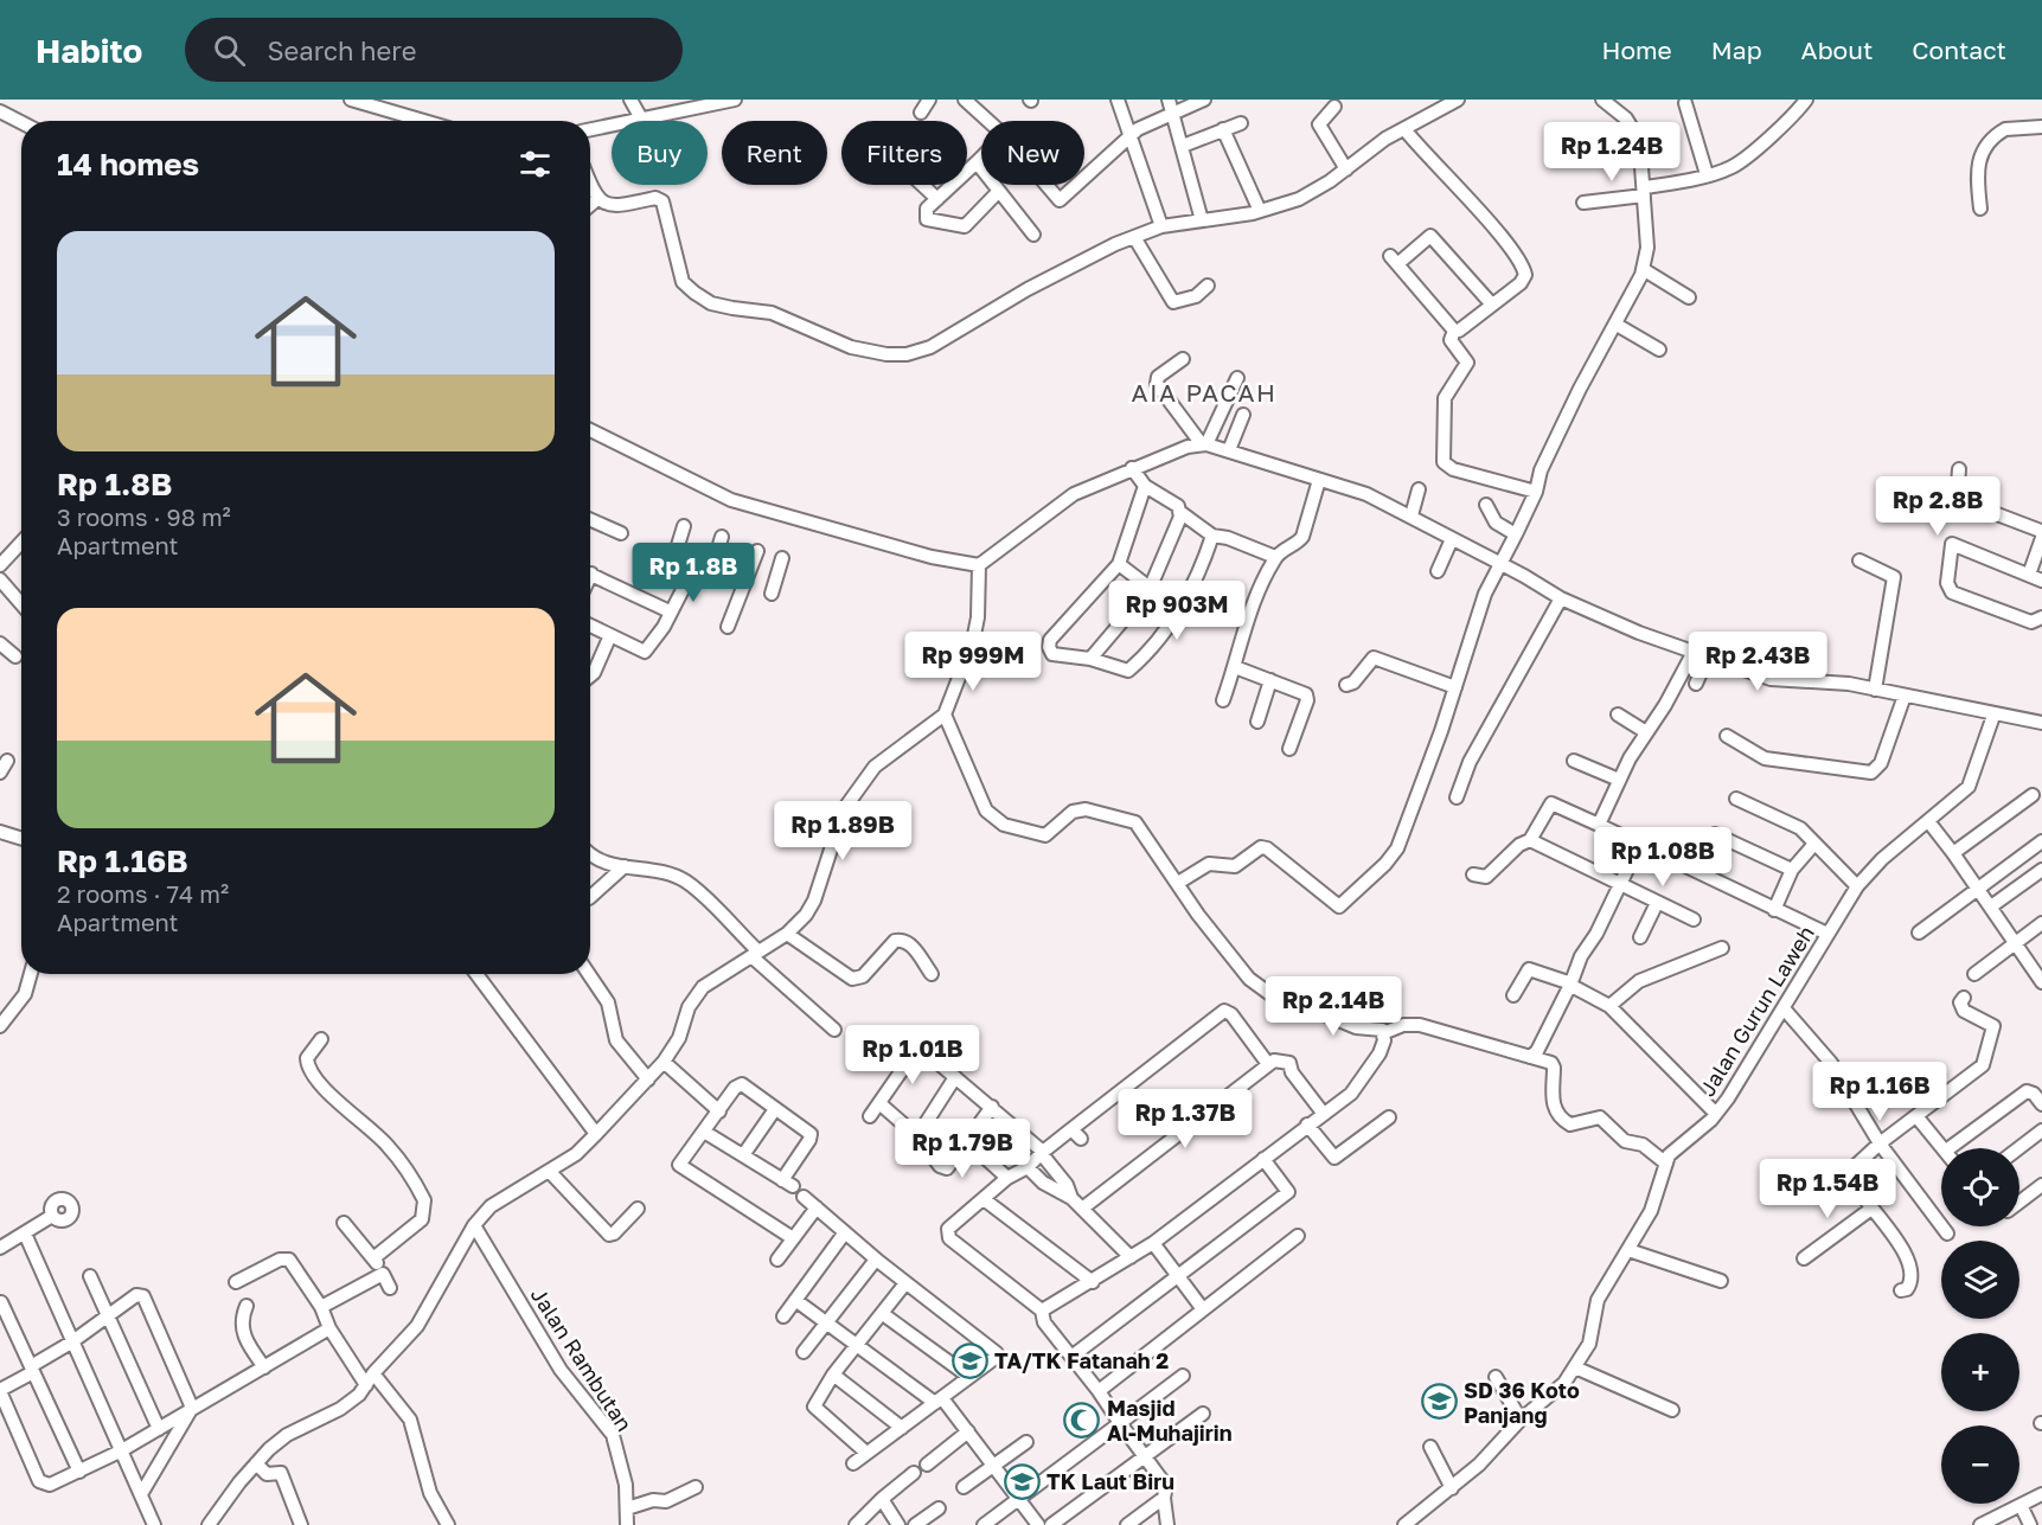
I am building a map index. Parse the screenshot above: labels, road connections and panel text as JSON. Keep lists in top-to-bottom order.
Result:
{
  "streets": {
    "street": ["Jalan Gurun Laweh", "Jalan Rambutan"]
  },
  "districts": ["AIA PACAH"],
  "places": {
    "school or university": ["TA/TK Fatanah 2", "SD 36 Koto Panjang", "TK Laut Biru"],
    "mosque": ["Masjid Al-Muhajirin"]
  },
  "page": {
    "header": "Habito",
    "search": "Search here",
    "nav": [
      "Home",
      "Map",
      "About",
      "Contact"
    ],
    "chip": [
      "Buy",
      "Rent",
      "Filters",
      "New"
    ],
    "heading": "14 homes",
    "price": [
      "Rp 1.24B",
      "Rp 2.8B",
      "Rp 1.8B",
      "Rp 903M",
      "Rp 999M",
      "Rp 2.43B",
      "Rp 1.89B",
      "Rp 1.08B",
      "Rp 2.14B",
      "Rp 1.01B",
      "Rp 1.16B",
      "Rp 1.37B",
      "Rp 1.79B",
      "Rp 1.54B"
    ],
    "list": [
      {
        "name": "Rp 1.8B",
        "note": "3 rooms · 98 m² · Apartment"
      },
      {
        "name": "Rp 1.16B",
        "note": "2 rooms · 74 m² · Apartment"
      }
    ],
    "map_buttons": ["+", "−"]
  }
}
